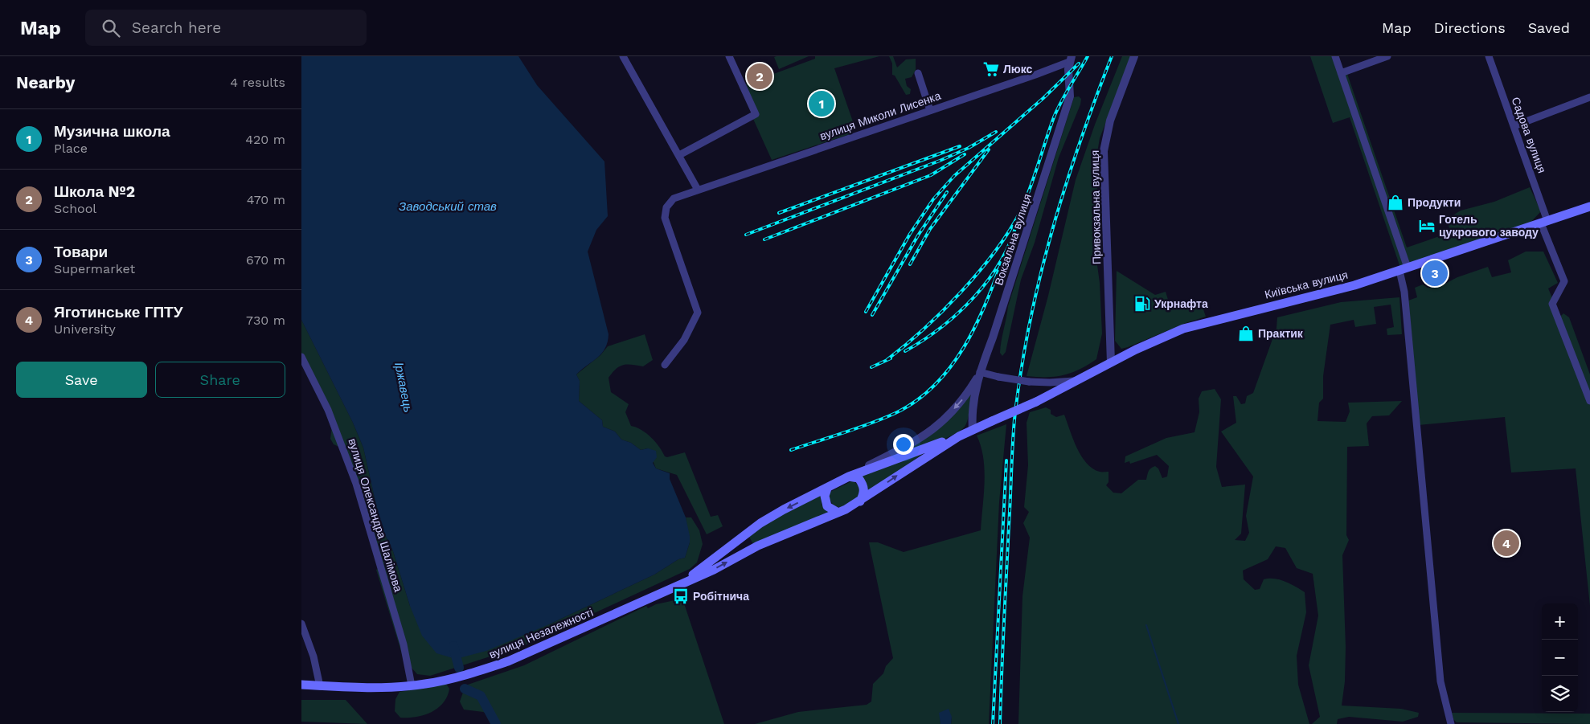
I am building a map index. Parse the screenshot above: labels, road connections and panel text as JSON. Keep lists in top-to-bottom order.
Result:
{
  "streets": {
    "main road": ["Київська вулиця", "вулиця Незалежності"],
    "street": [
      "вулиця Миколи Лисенка",
      "Садова вулиця",
      "Привокзальна вулиця",
      "Вокзальна вулиця",
      "вулиця Олександра Шалімова"
    ]
  },
  "crossings": [
    ["вулиця Миколи Лисенка", "Вокзальна вулиця"],
    ["Садова вулиця", "Київська вулиця"],
    ["Привокзальна вулиця", "Київська вулиця"],
    ["Вокзальна вулиця", "вулиця Незалежності"],
    ["Київська вулиця", "вулиця Незалежності"],
    ["вулиця Олександра Шалімова", "вулиця Незалежності"]
  ],
  "water": ["Заводський став", "Іржавець"],
  "places": {
    "supermarket": ["Люкс"],
    "shop": ["Продукти", "Практик"],
    "hotel": ["Готель цукрового заводу"],
    "fuel station": ["Укрнафта"],
    "bus stop": ["Робітнича"]
  },
  "page": {
    "header": "Map",
    "search": "Search here",
    "nav": ["Map", "Directions", "Saved"],
    "heading": ["Nearby", "4 results"],
    "pins": [
      "2",
      "1",
      "3",
      "4"
    ],
    "list": [
      {
        "mark": "1",
        "name": "Музична школа",
        "note": "Place",
        "value": "420 m"
      },
      {
        "mark": "2",
        "name": "Школа №2",
        "note": "School",
        "value": "470 m"
      },
      {
        "mark": "3",
        "name": "Товари",
        "note": "Supermarket",
        "value": "670 m"
      },
      {
        "mark": "4",
        "name": "Яготинське ГПТУ",
        "note": "University",
        "value": "730 m"
      }
    ],
    "buttons": ["Save", "Share"],
    "map_buttons": ["+", "−"]
  }
}
